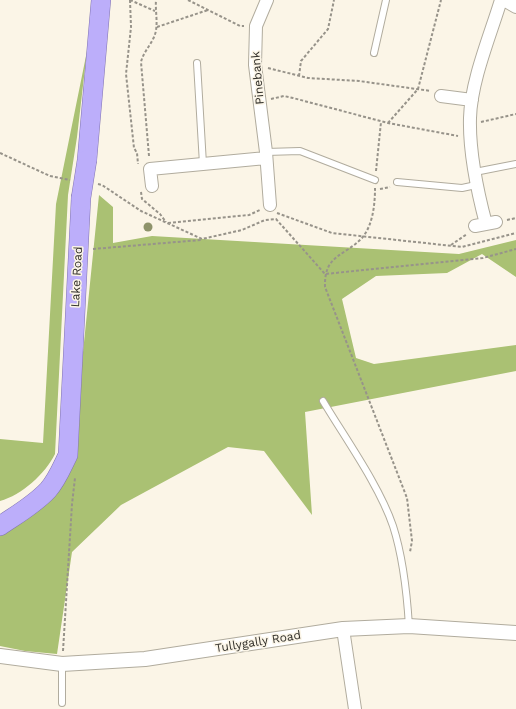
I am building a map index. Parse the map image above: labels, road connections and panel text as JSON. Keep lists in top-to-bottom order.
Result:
{
  "streets": {
    "highway": ["Lake Road"],
    "street": ["Pinebank", "Tullygally Road"]
  }
}
